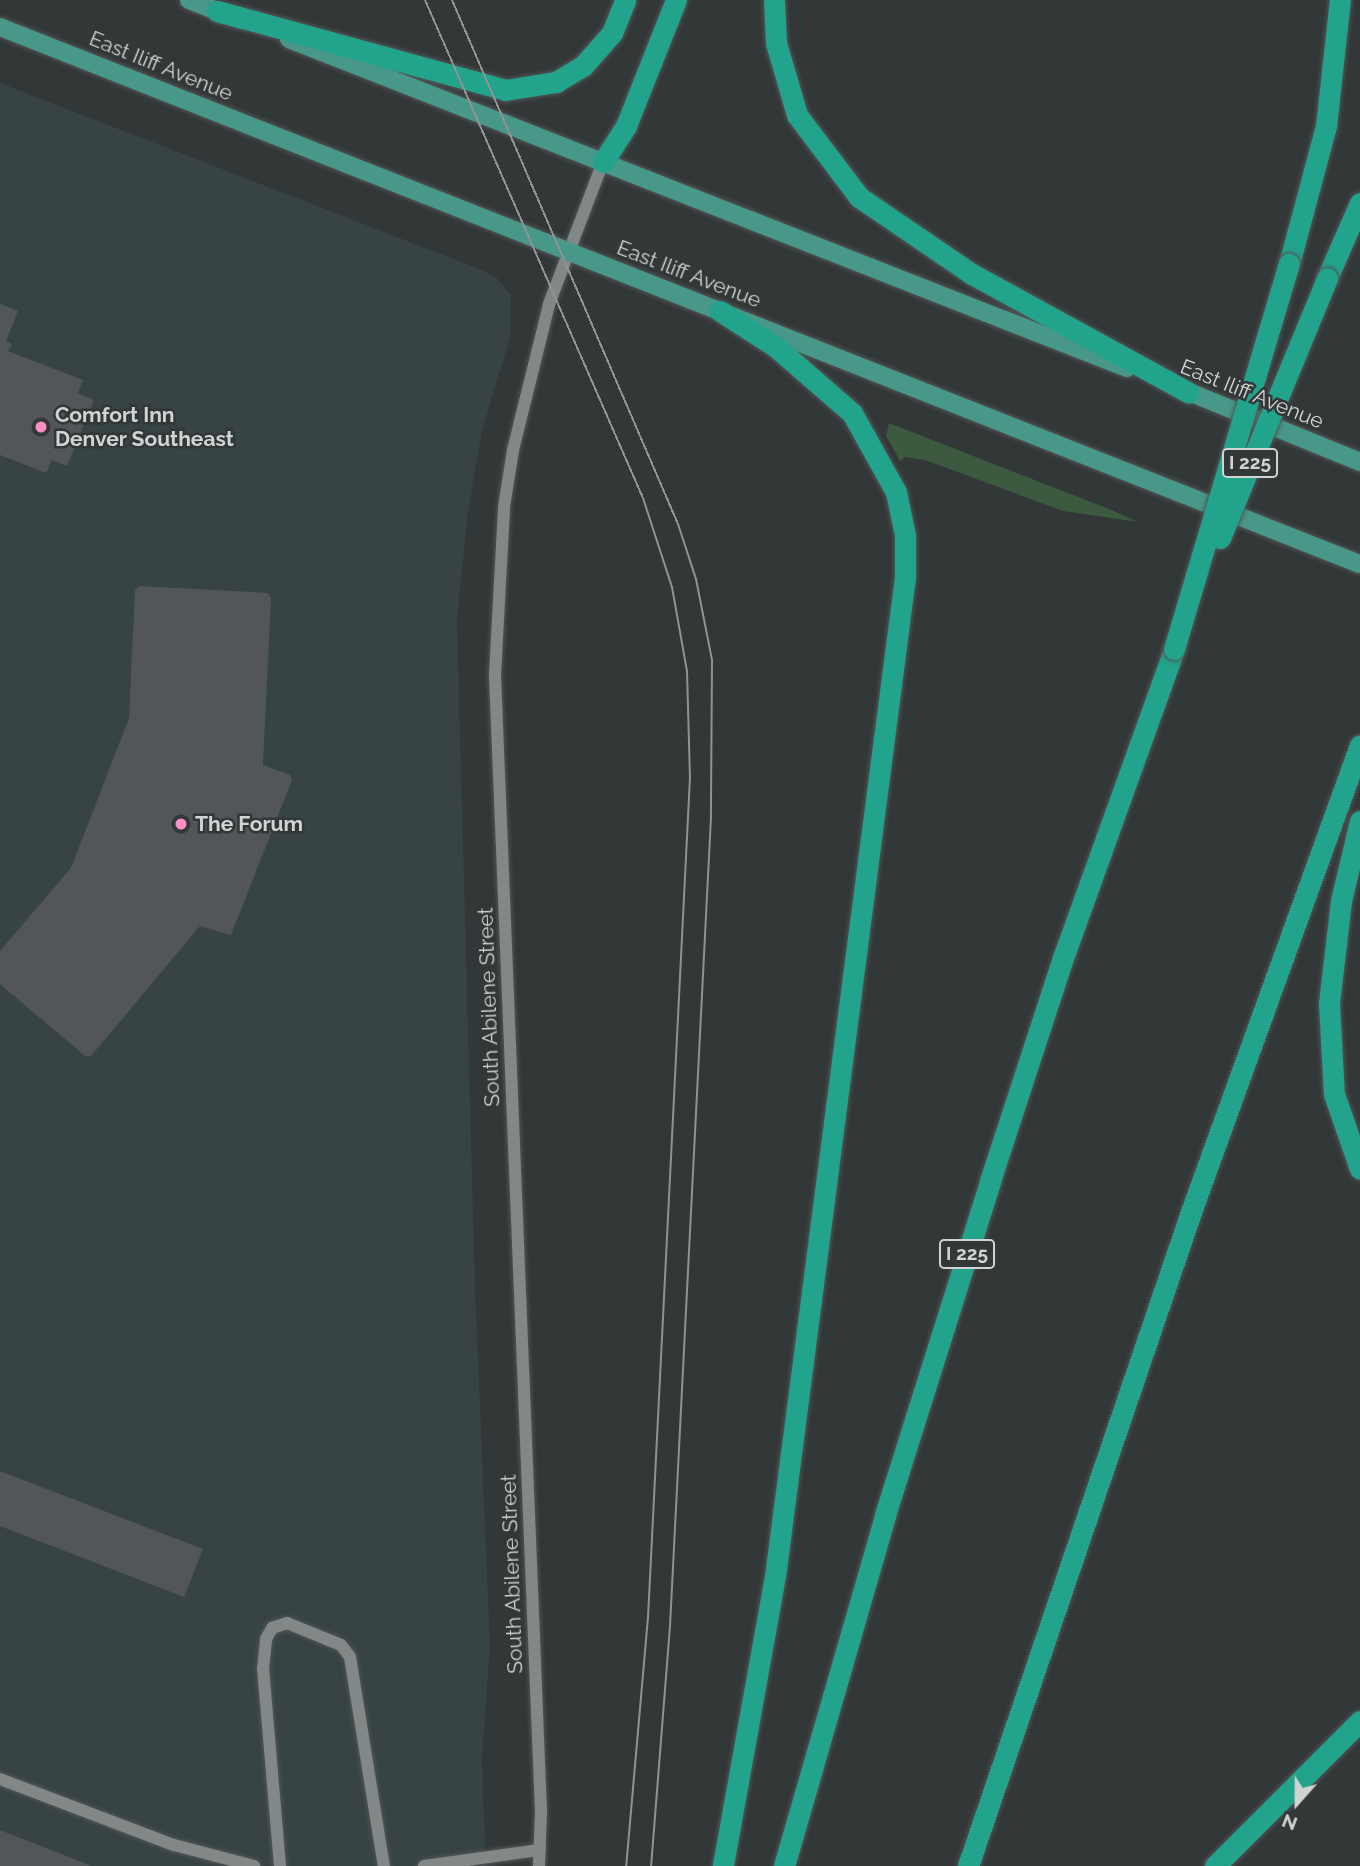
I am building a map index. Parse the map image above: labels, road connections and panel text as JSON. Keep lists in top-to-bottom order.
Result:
{
  "streets": {
    "highway": ["I 225"],
    "main road": ["East Iliff Avenue"],
    "street": ["South Abilene Street"]
  },
  "crossings": [
    ["East Iliff Avenue", "South Abilene Street"]
  ],
  "places": ["Comfort Inn Denver Southeast", "The Forum"],
  "north": "bottom"
}
